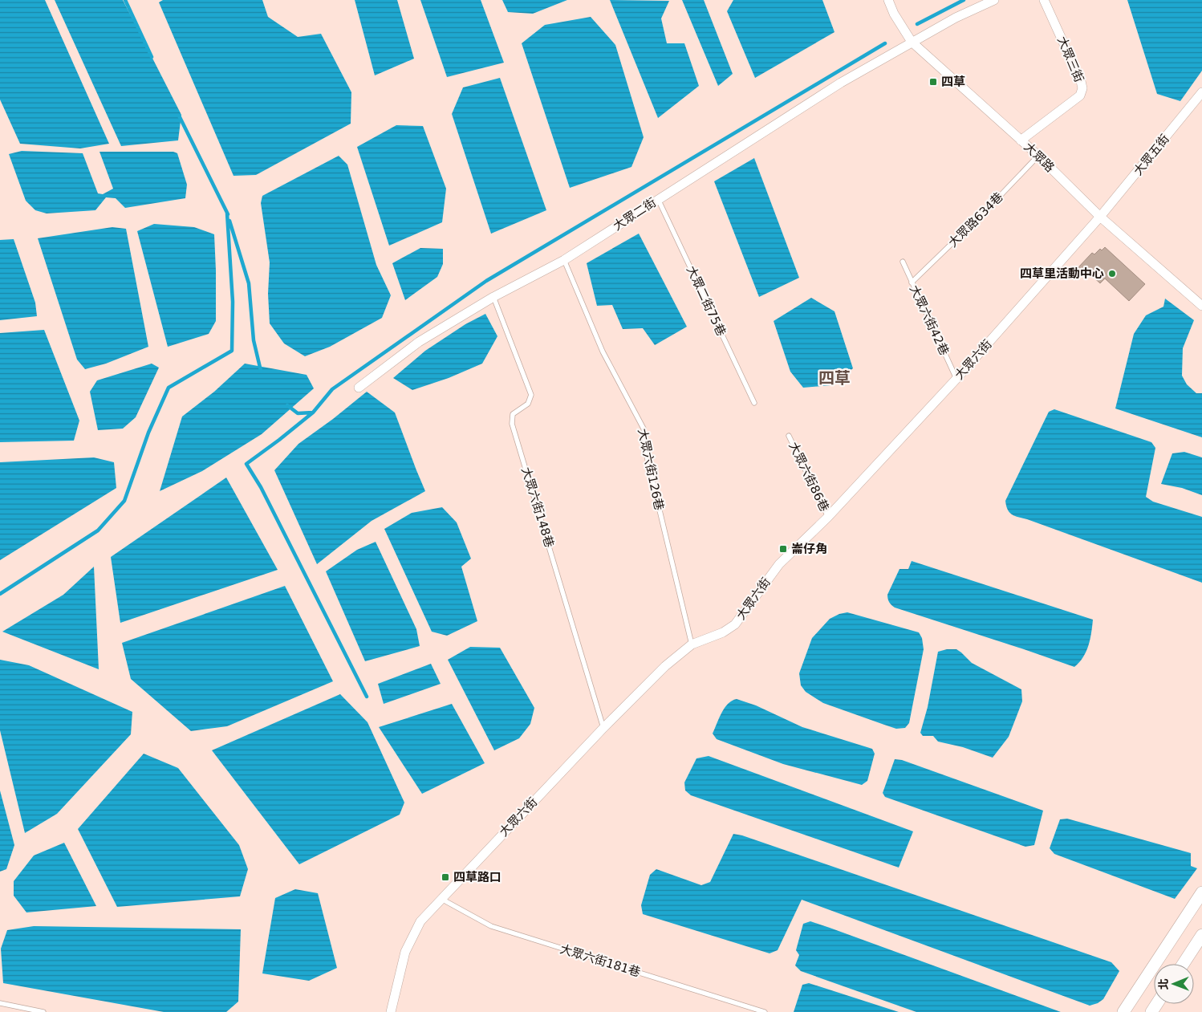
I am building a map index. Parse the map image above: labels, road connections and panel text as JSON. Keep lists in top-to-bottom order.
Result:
{
  "streets": {
    "street": [
      "大眾三街",
      "大眾五街",
      "大眾路",
      "大眾二街",
      "大眾六街"
    ],
    "lane": [
      "大眾路634巷",
      "大眾二街75巷",
      "大眾六街42巷",
      "大眾六街126巷",
      "大眾六街86巷",
      "大眾六街148巷",
      "大眾六街181巷"
    ]
  },
  "crossings": [
    ["大眾三街", "大眾路"],
    ["大眾五街", "大眾路"],
    ["大眾五街", "大眾六街"],
    ["大眾路", "大眾二街"],
    ["大眾路", "大眾路634巷"],
    ["大眾路", "大眾六街"],
    ["大眾二街", "大眾二街75巷"],
    ["大眾二街", "大眾六街126巷"],
    ["大眾二街", "大眾六街148巷"],
    ["大眾路634巷", "大眾六街42巷"],
    ["大眾六街42巷", "大眾六街"],
    ["大眾六街", "大眾六街126巷"],
    ["大眾六街", "大眾六街86巷"],
    ["大眾六街", "大眾六街148巷"],
    ["大眾六街", "大眾六街181巷"]
  ],
  "districts": ["四草"],
  "places": {
    "transit": ["四草", "崙仔角", "四草路口"],
    "other": ["四草里活動中心"]
  },
  "north": "left"
}
